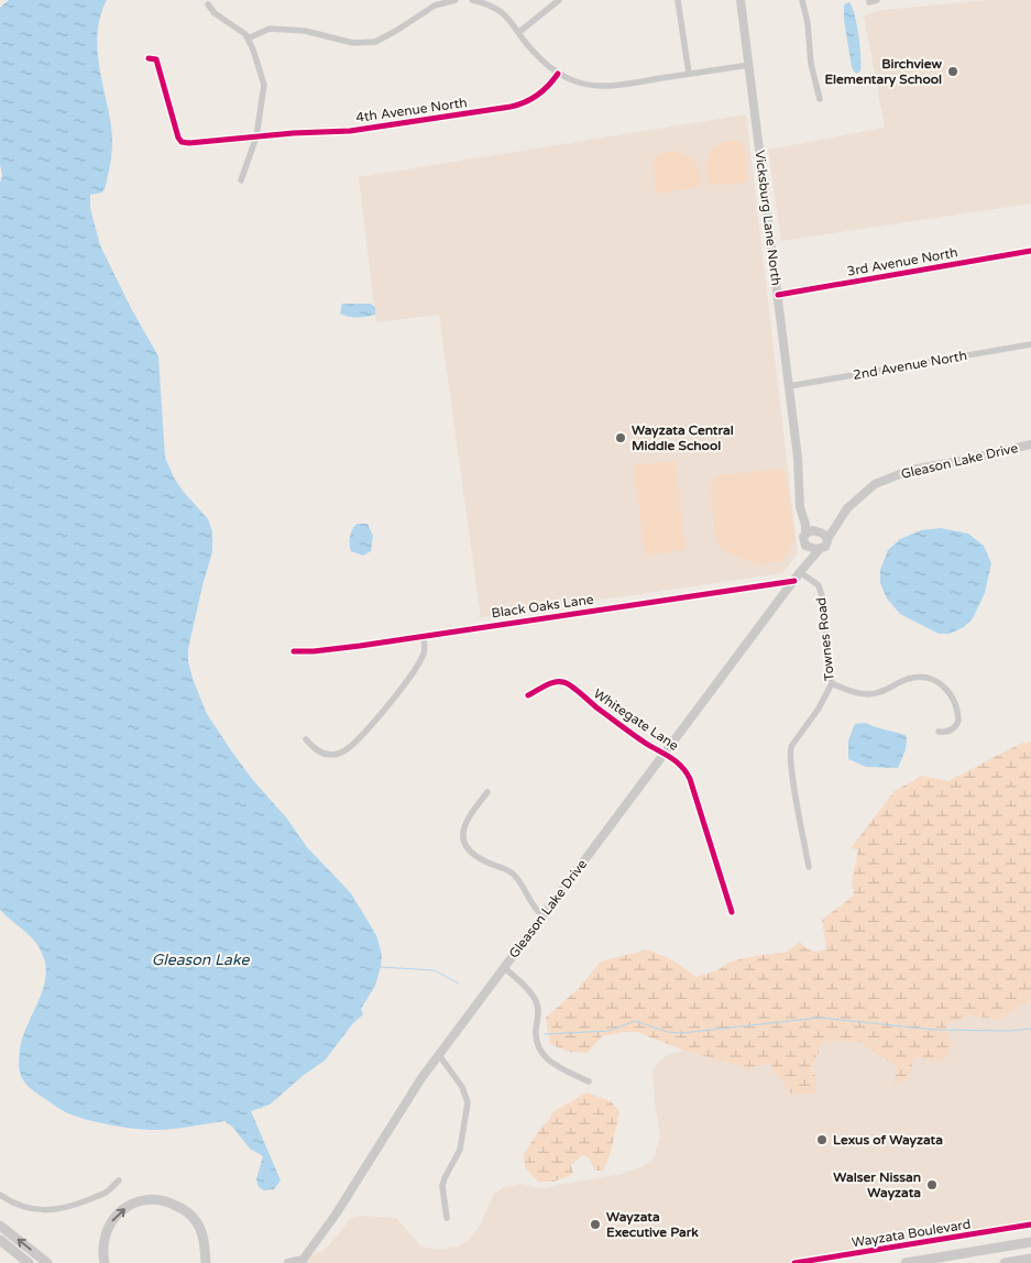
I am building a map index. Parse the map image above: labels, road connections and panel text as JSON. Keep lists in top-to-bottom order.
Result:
{
  "streets": {
    "main road": ["Vicksburg Lane North", "Gleason Lake Drive"],
    "street": [
      "4th Avenue North",
      "3rd Avenue North",
      "2nd Avenue North",
      "Black Oaks Lane",
      "Townes Road",
      "Whitegate Lane",
      "Wayzata Boulevard"
    ]
  },
  "crossings": [
    ["Vicksburg Lane North", "3rd Avenue North"],
    ["Vicksburg Lane North", "2nd Avenue North"],
    ["Vicksburg Lane North", "Gleason Lake Drive"],
    ["Gleason Lake Drive", "Black Oaks Lane"],
    ["Gleason Lake Drive", "Townes Road"],
    ["Gleason Lake Drive", "Whitegate Lane"]
  ],
  "water": ["Gleason Lake"],
  "places": [
    "Birchview Elementary School",
    "Wayzata Central Middle School",
    "Lexus of Wayzata",
    "Walser Nissan Wayzata",
    "Wayzata Executive Park"
  ]
}
